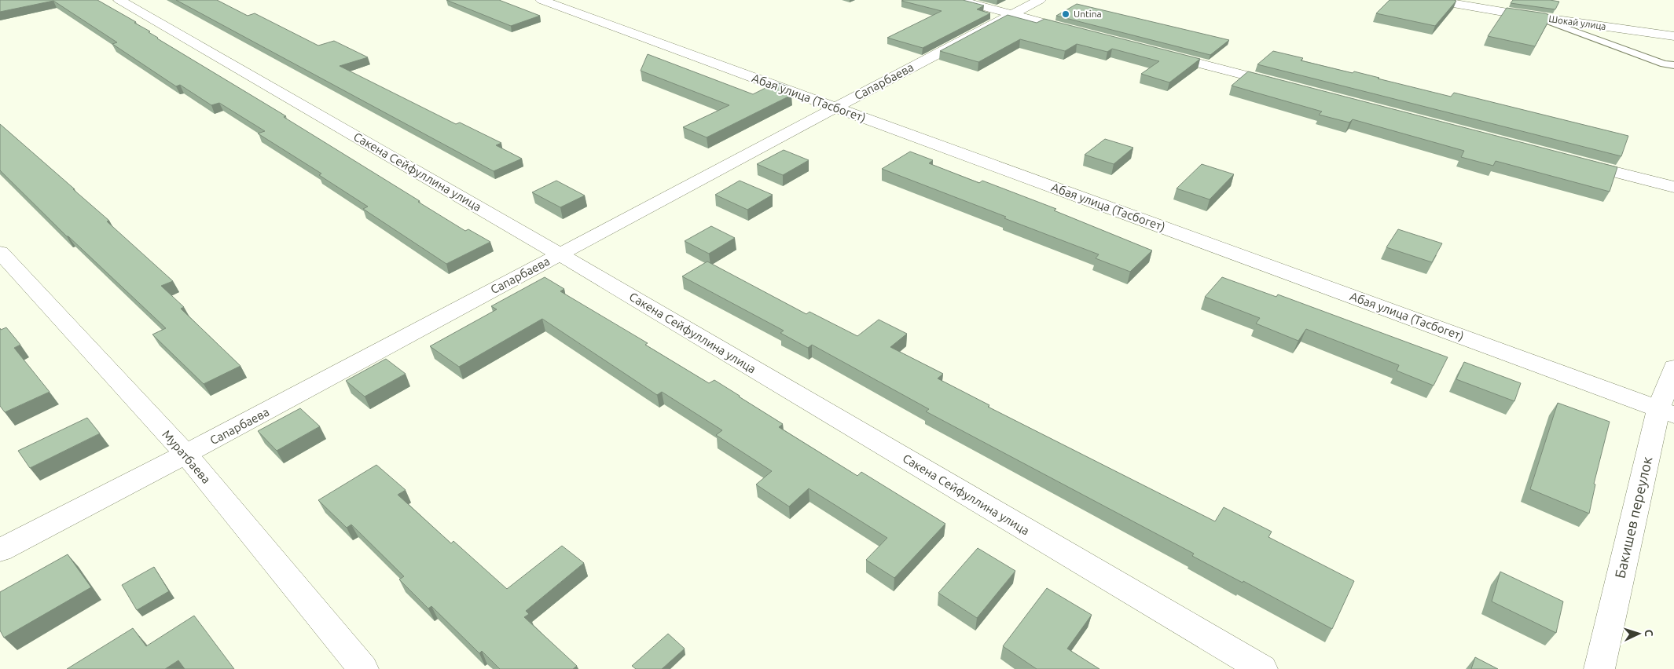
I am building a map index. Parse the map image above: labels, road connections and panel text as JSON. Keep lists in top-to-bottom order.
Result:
{
  "streets": {
    "street": [
      "Шокай улица",
      "Сапарбаева",
      "Абая улица (Тасбогет)",
      "Сакена Сейфуллина улица",
      "Муратбаева",
      "Бакишев переулок"
    ]
  },
  "crossings": [
    ["Сапарбаева", "Абая улица (Тасбогет)"],
    ["Сапарбаева", "Сакена Сейфуллина улица"],
    ["Сапарбаева", "Муратбаева"],
    ["Абая улица (Тасбогет)", "Бакишев переулок"]
  ],
  "places": ["Untina"],
  "north": "right"
}
